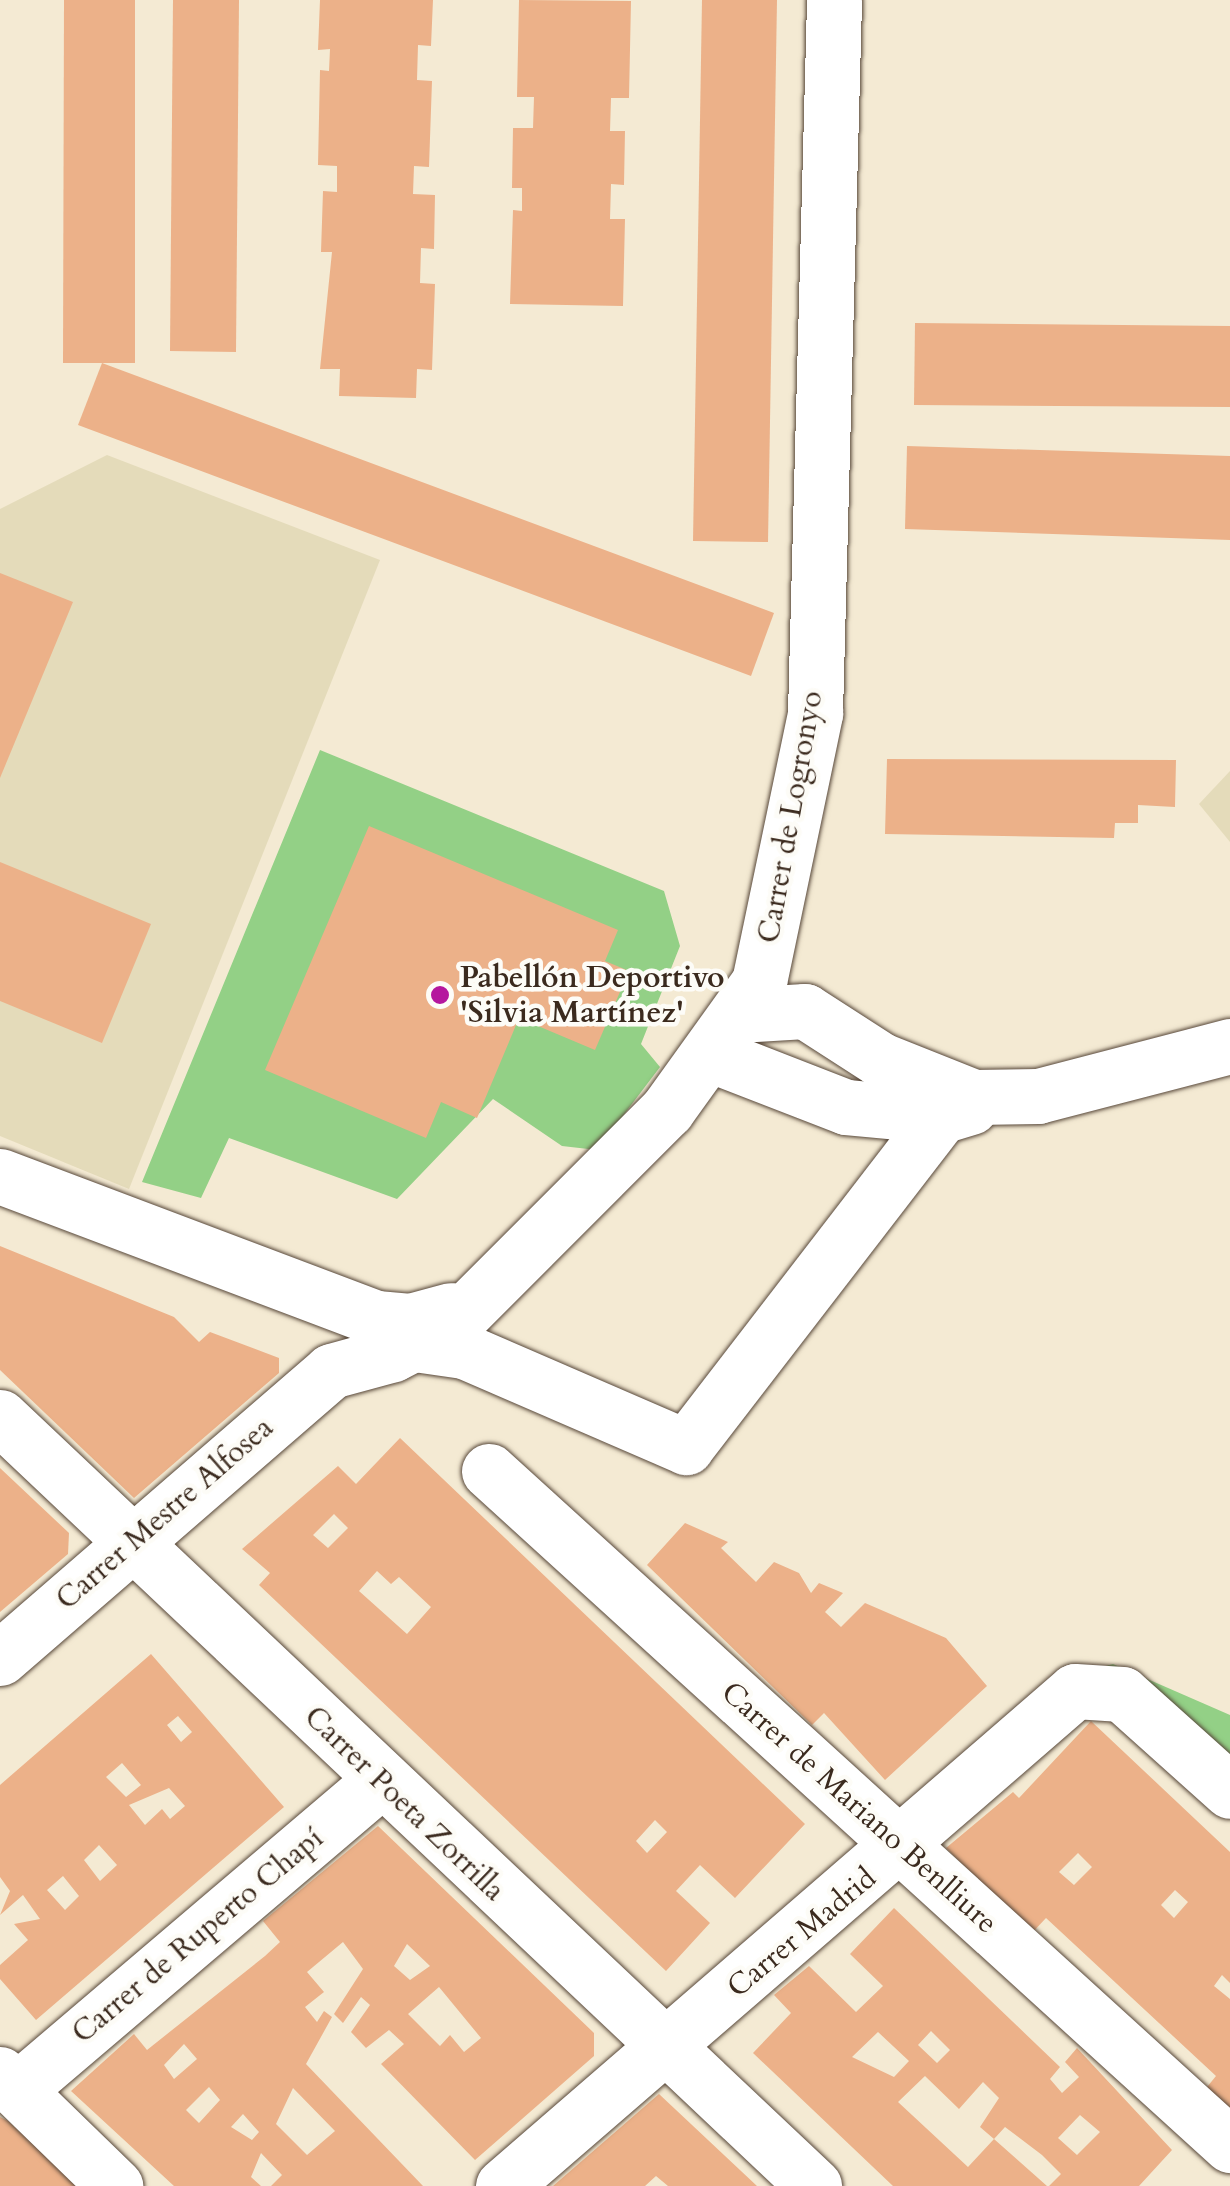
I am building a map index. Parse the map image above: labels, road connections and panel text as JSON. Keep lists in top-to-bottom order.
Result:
{
  "streets": {
    "street": [
      "Carrer de Logronyo",
      "Carrer Mestre Alfosea",
      "Carrer Poeta Zorrilla",
      "Carrer de Mariano Benlliure",
      "Carrer Madrid",
      "Carrer de Ruperto Chapí"
    ]
  },
  "crossings": [
    ["Carrer de Logronyo", "Carrer Mestre Alfosea"],
    ["Carrer Mestre Alfosea", "Carrer Poeta Zorrilla"],
    ["Carrer Poeta Zorrilla", "Carrer Madrid"],
    ["Carrer Poeta Zorrilla", "Carrer de Ruperto Chapí"],
    ["Carrer de Mariano Benlliure", "Carrer Madrid"]
  ],
  "places": ["Pabellón Deportivo 'Silvia Martínez'"]
}
